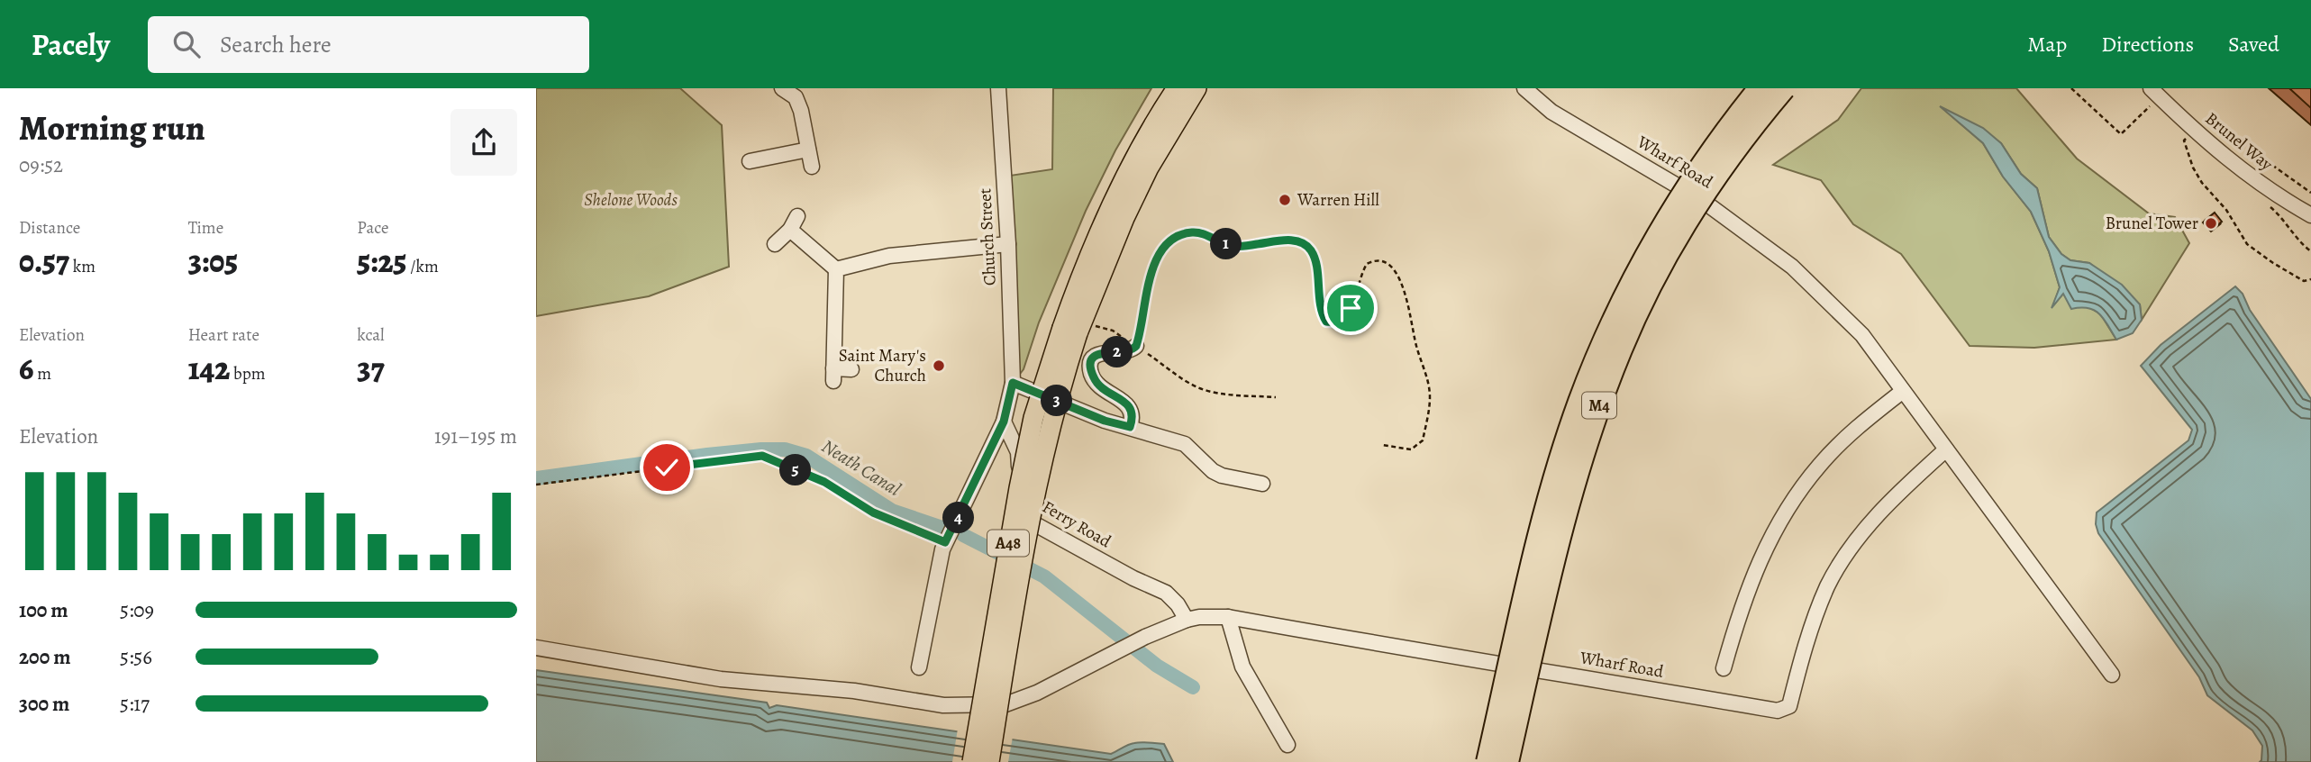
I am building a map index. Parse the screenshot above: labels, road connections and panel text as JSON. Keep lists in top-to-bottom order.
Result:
{
  "streets": {
    "highway": ["M4"],
    "main road": ["A48"],
    "street": [
      "Brunel Way",
      "Wharf Road",
      "Church Street",
      "Ferry Road"
    ]
  },
  "crossings": [
    ["Wharf Road", "Ferry Road"],
    ["Church Street", "Ferry Road"]
  ],
  "water": ["Neath Canal"],
  "parks": ["Shelone Woods"],
  "places": ["Warren Hill", "Brunel Tower", "Saint Mary's Church"],
  "page": {
    "header": "Pacely",
    "search": "Search here",
    "nav": ["Map", "Directions", "Saved"],
    "heading": ["Morning run", "09:52"],
    "stats": [
      ["Distance", "0.57 km"],
      ["Time", "3:05"],
      ["Pace", "5:25 /km"],
      ["Elevation", "6 m"],
      ["Heart rate", "142 bpm"],
      ["kcal", "37"]
    ],
    "pins": [
      "1",
      "2",
      "3",
      "5",
      "4"
    ],
    "chart": ["Elevation", "191–195 m"],
    "list": [
      {
        "name": "100 m",
        "note": "5:09"
      },
      {
        "name": "200 m",
        "note": "5:56"
      },
      {
        "name": "300 m",
        "note": "5:17"
      }
    ]
  }
}
